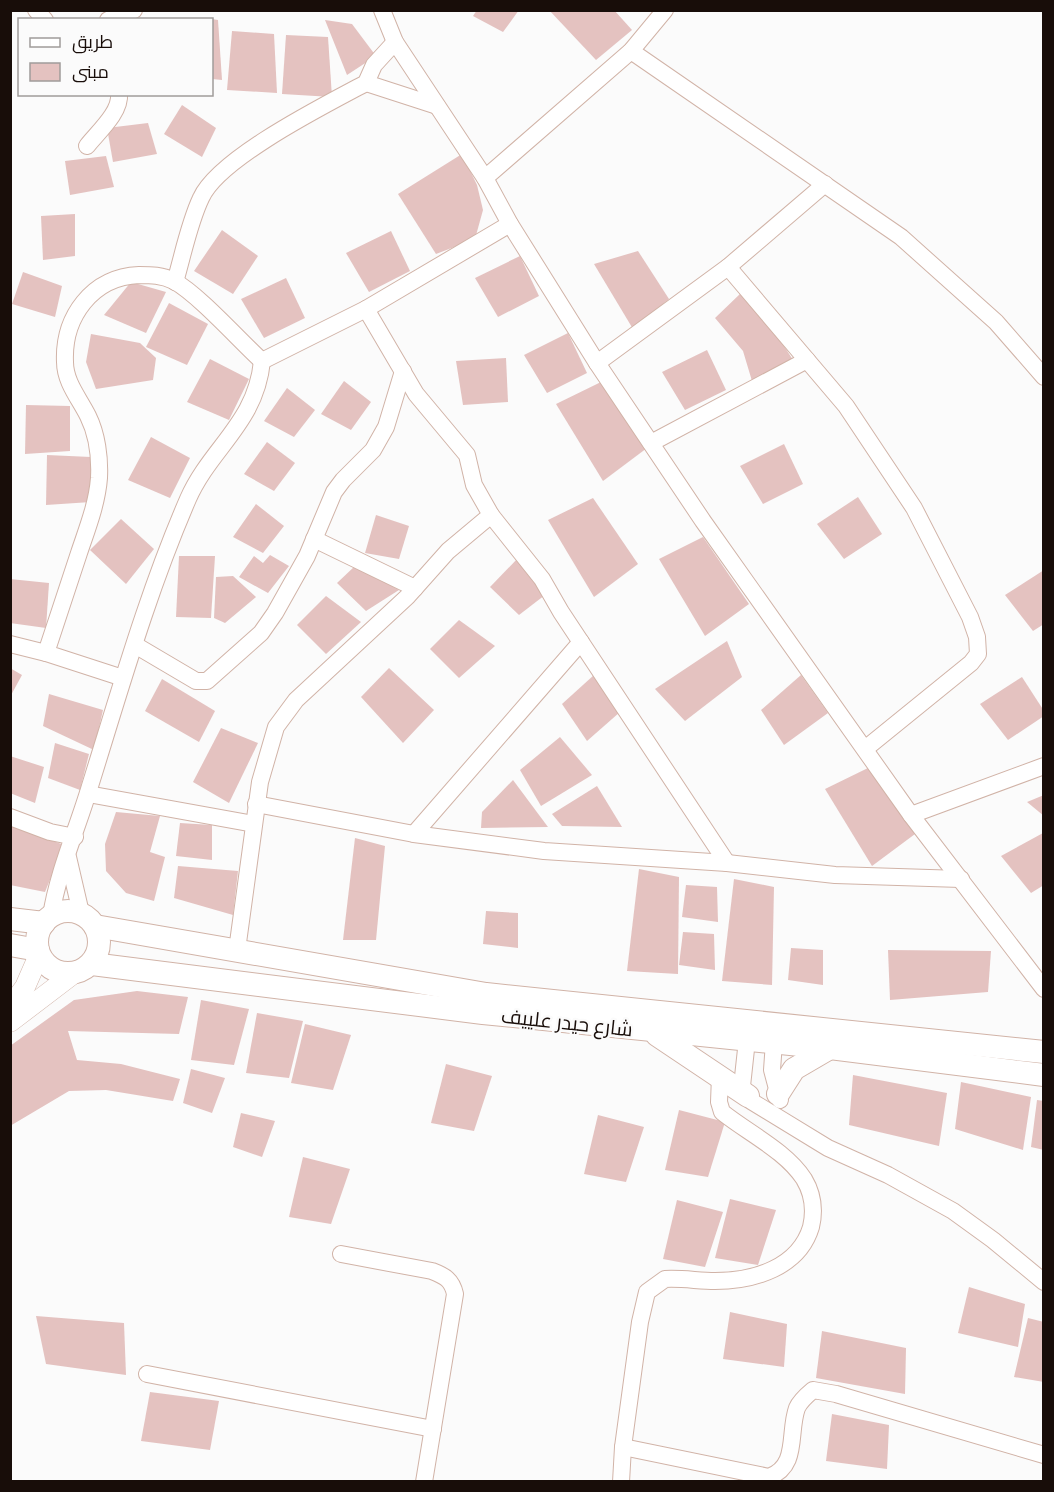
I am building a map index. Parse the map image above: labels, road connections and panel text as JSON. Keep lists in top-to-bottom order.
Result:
{
  "streets": {
    "main road": ["شارع حيدر علييف"]
  },
  "legend": ["طريق", "مبنى"]
}
